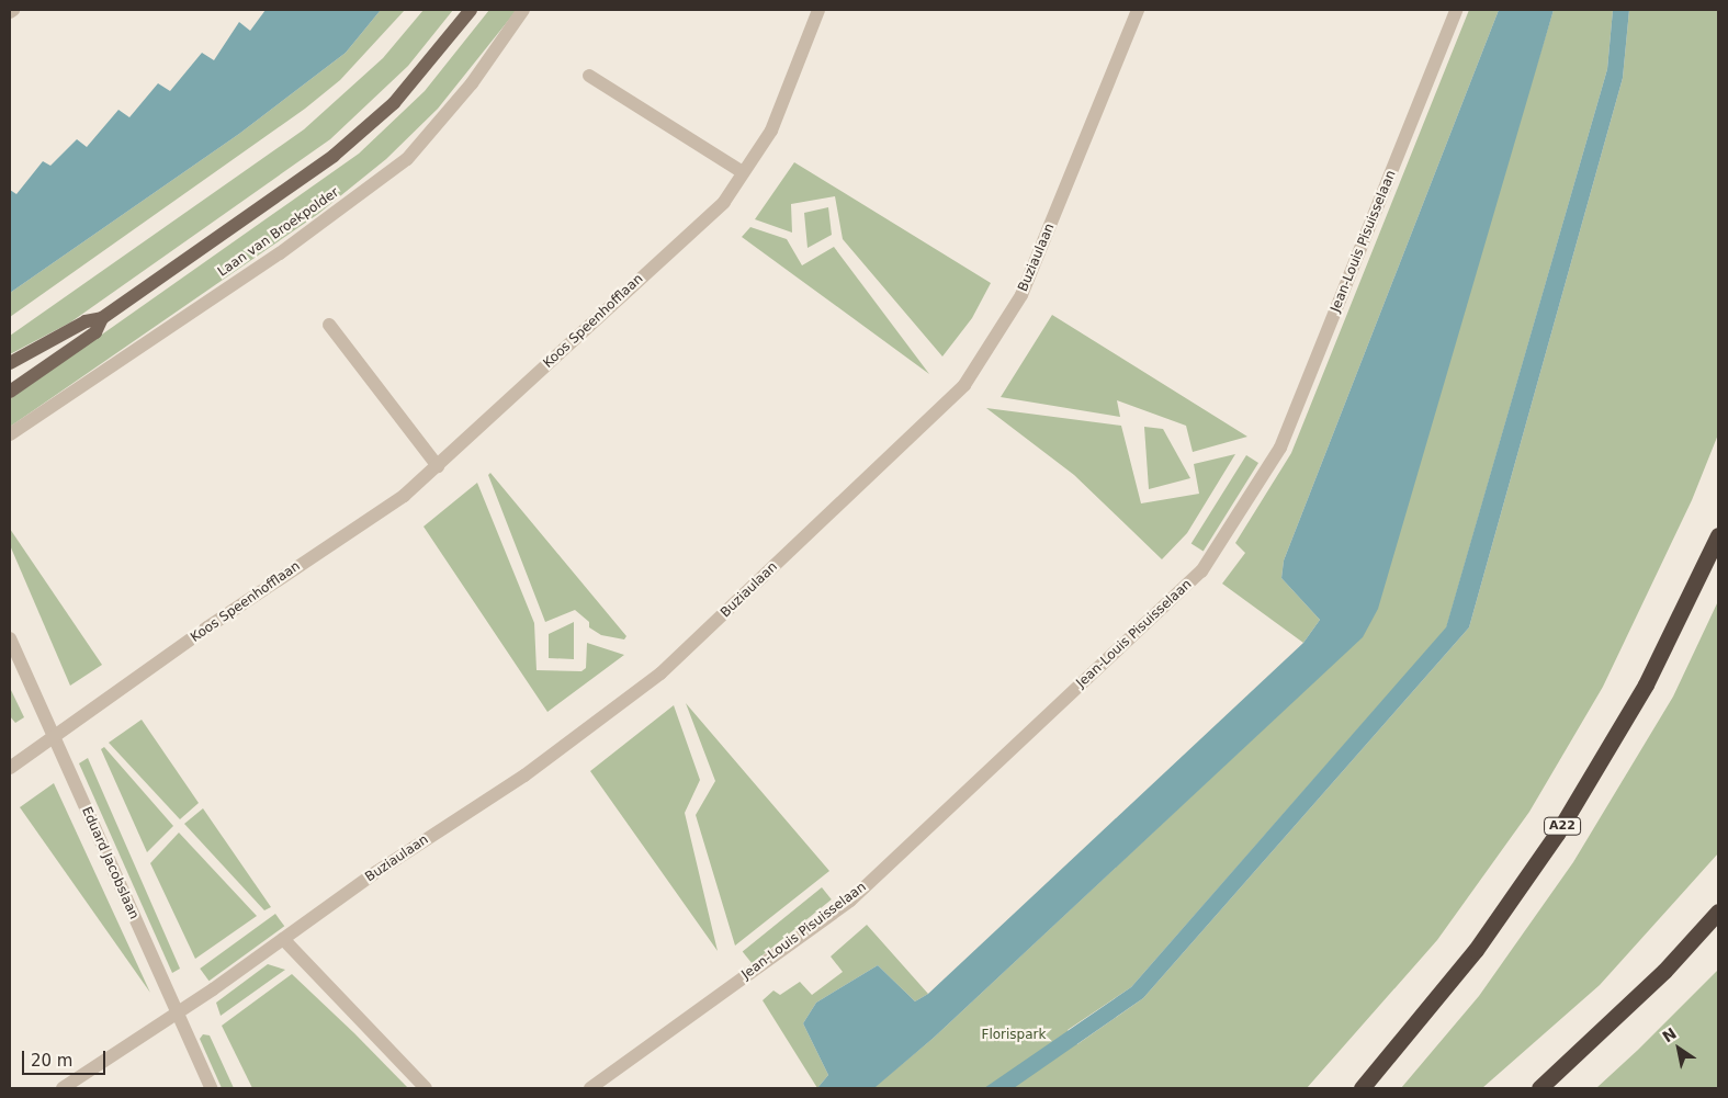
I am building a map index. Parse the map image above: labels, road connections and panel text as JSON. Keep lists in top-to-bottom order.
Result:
{
  "streets": {
    "highway": ["A22"],
    "street": [
      "Laan van Broekpolder",
      "Jean-Louis Pisuisselaan",
      "Buziaulaan",
      "Koos Speenhofflaan",
      "Eduard Jacobslaan"
    ]
  },
  "crossings": [
    ["Buziaulaan", "Eduard Jacobslaan"],
    ["Koos Speenhofflaan", "Eduard Jacobslaan"]
  ],
  "parks": ["Florispark"],
  "scale_bar": "20 m",
  "north": "top left"
}
